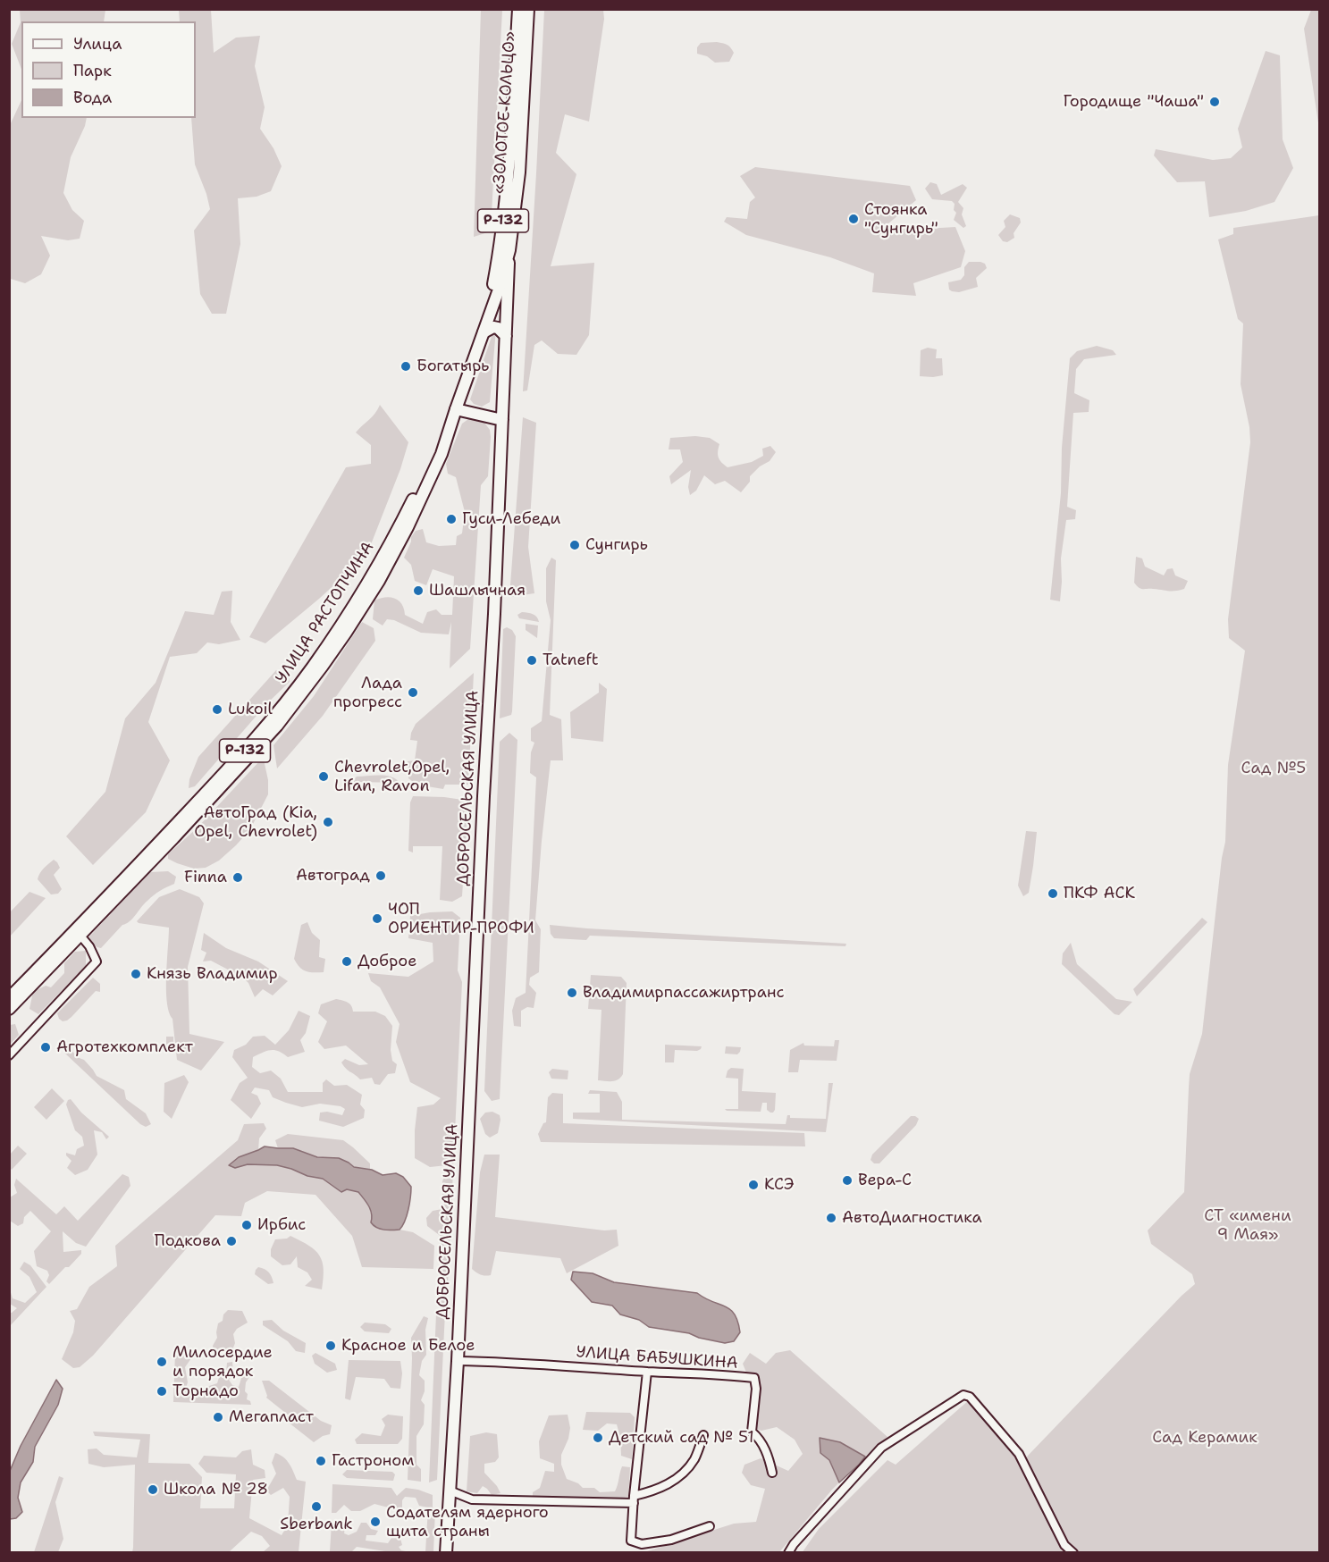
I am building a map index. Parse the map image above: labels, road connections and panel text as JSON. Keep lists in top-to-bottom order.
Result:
{
  "streets": {
    "main road": [
      "«ЗОЛОТОЕ КОЛЬЦО»",
      "Р-132",
      "УЛИЦА РАСТОПЧИНА",
      "ДОБРОСЕЛЬСКАЯ УЛИЦА"
    ],
    "street": ["УЛИЦА БАБУШКИНА"]
  },
  "crossings": [
    ["«ЗОЛОТОЕ КОЛЬЦО»", "УЛИЦА РАСТОПЧИНА"],
    ["«ЗОЛОТОЕ КОЛЬЦО»", "ДОБРОСЕЛЬСКАЯ УЛИЦА"],
    ["УЛИЦА РАСТОПЧИНА", "ДОБРОСЕЛЬСКАЯ УЛИЦА"],
    ["ДОБРОСЕЛЬСКАЯ УЛИЦА", "УЛИЦА БАБУШКИНА"]
  ],
  "parks": ["Сад №5", "СТ «имени 9 Мая»", "Сад Керамик"],
  "places": [
    "Городище \"Чаша\"",
    "Стоянка \"Сунгирь\"",
    "Богатырь",
    "Гуси-Лебеди",
    "Сунгирь",
    "Шашлычная",
    "Tatneft",
    "Лада прогресс",
    "Lukoil",
    "Chevrolet,Opel, Lifan, Ravon",
    "АвтоГрад (Kia, Opel, Chevrolet)",
    "Автоград",
    "Finna",
    "ПКФ АСК",
    "ЧОП ОРИЕНТИР-ПРОФИ",
    "Доброе",
    "Князь Владимир",
    "Владимирпассажиртранс",
    "Агротехкомплект",
    "Вера-С",
    "КСЭ",
    "АвтоДиагностика",
    "Ирбис",
    "Подкова",
    "Красное и Белое",
    "Милосердие и порядок",
    "Торнадо",
    "Мегапласт",
    "Детский сад № 51",
    "Гастроном",
    "Школа № 28",
    "Sberbank",
    "Содателям ядерного щита страны"
  ],
  "legend": ["Улица", "Парк", "Вода"]
}
